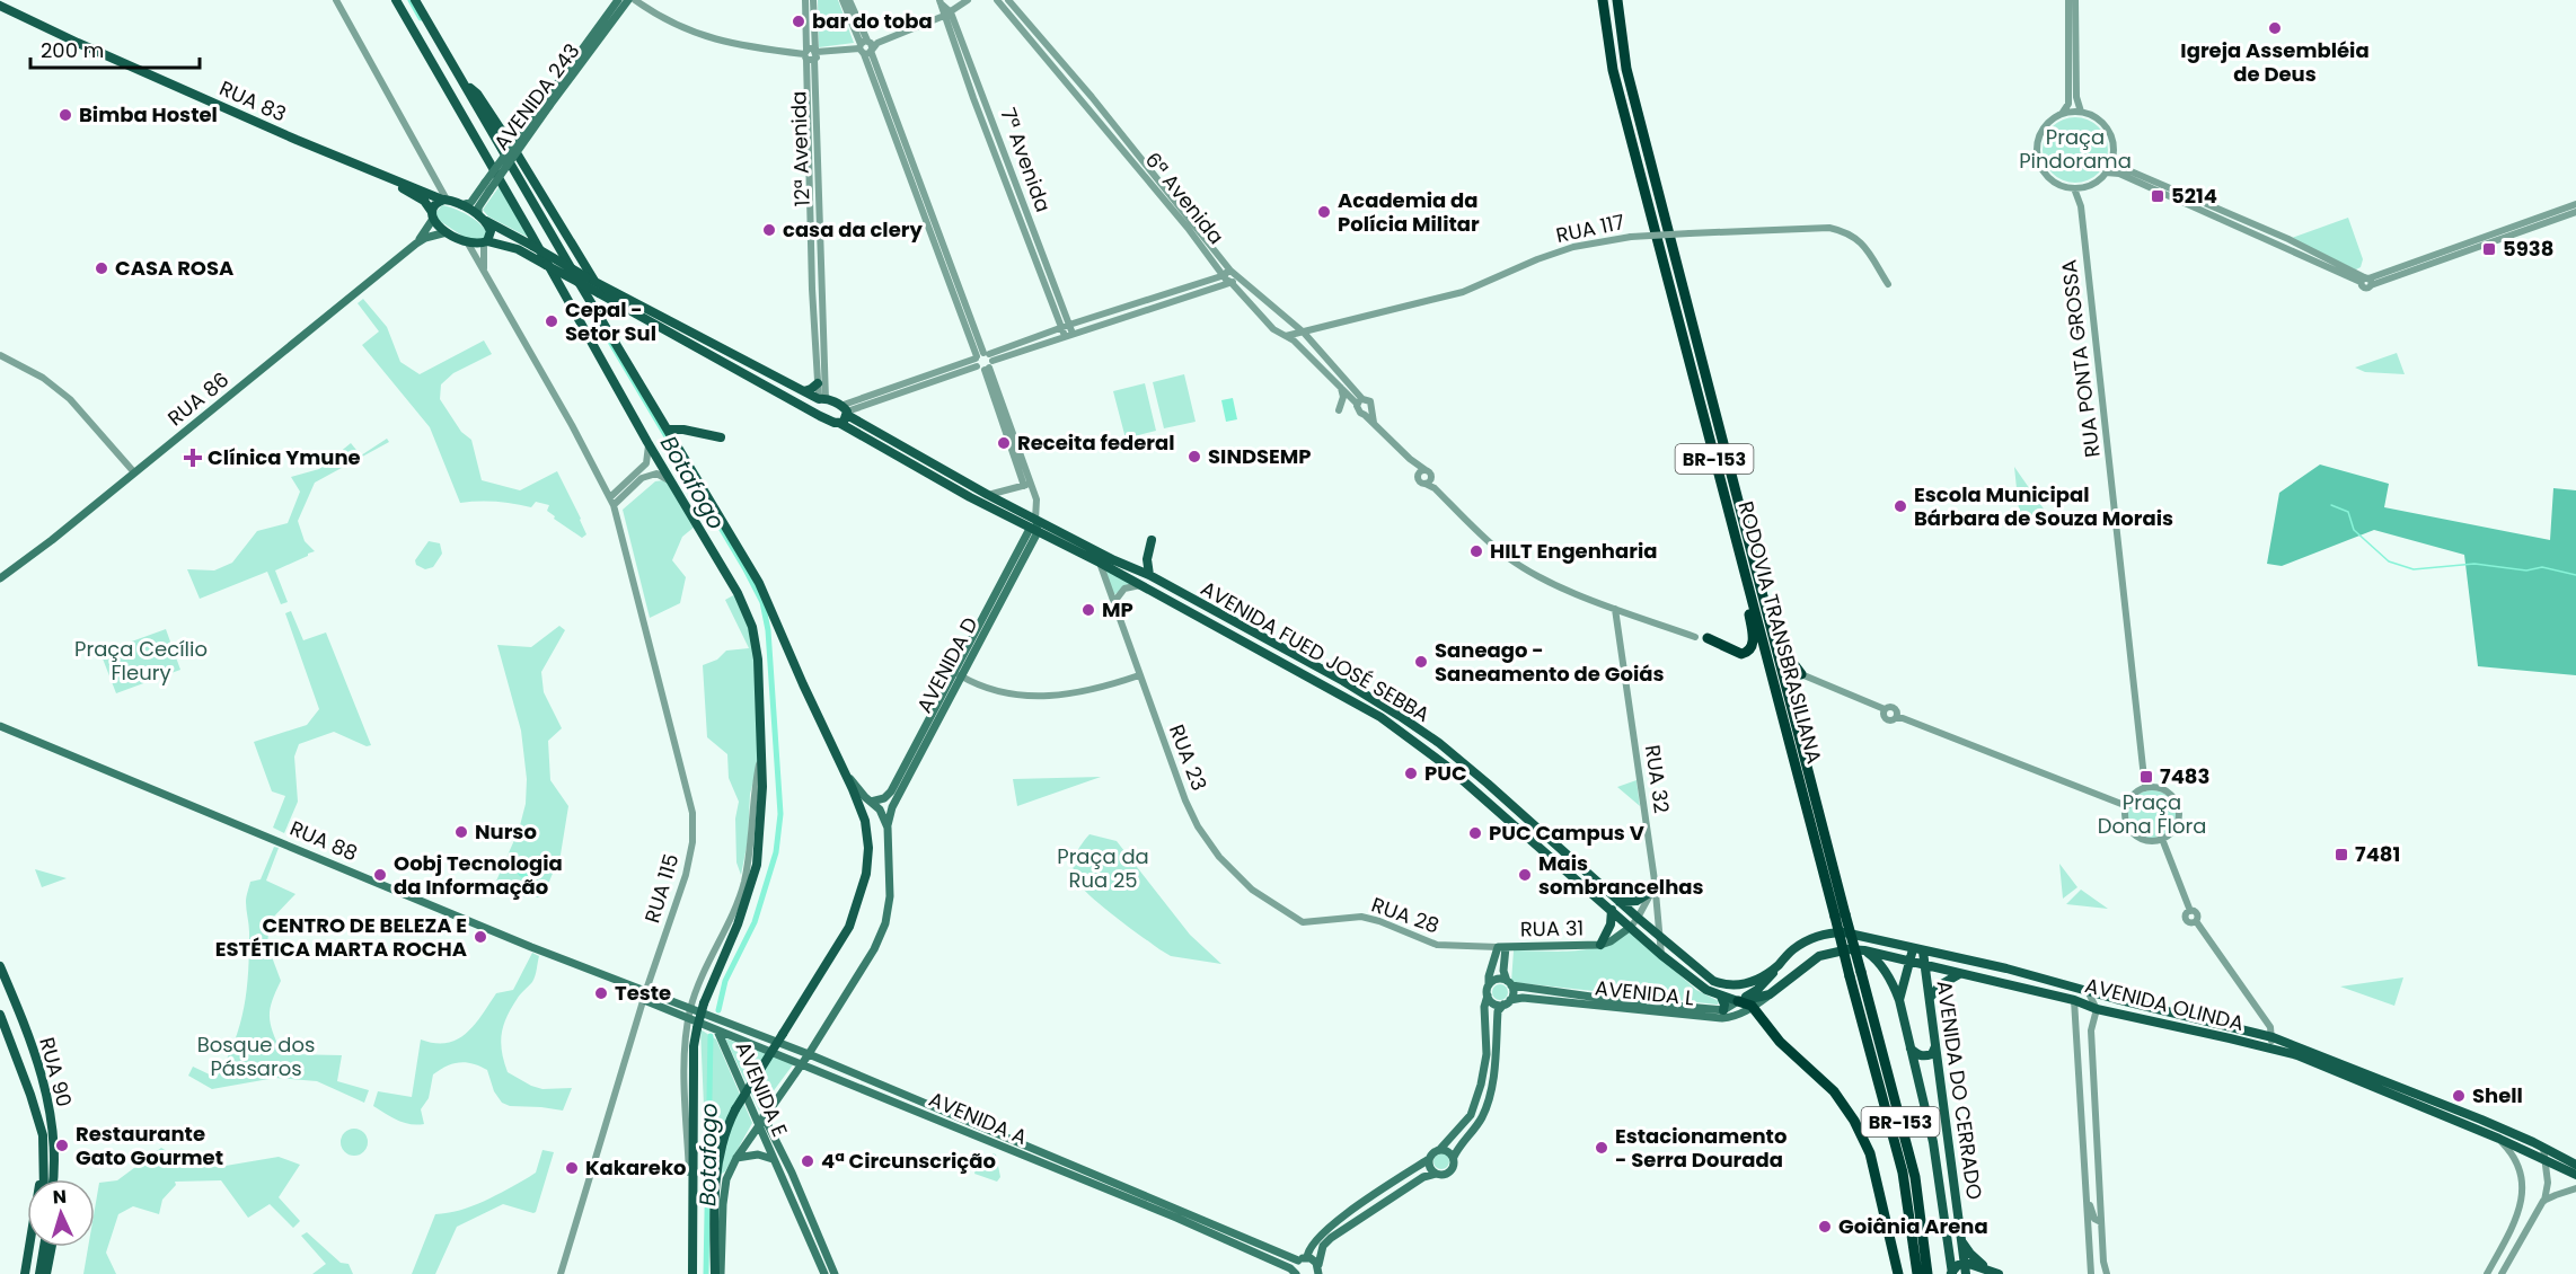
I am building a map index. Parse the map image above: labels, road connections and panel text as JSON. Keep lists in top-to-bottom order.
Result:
{
  "streets": {
    "highway": ["BR-153", "RODOVIA TRANSBRASILIANA"],
    "main road": [
      "AVENIDA 243",
      "RUA 83",
      "RUA 86",
      "AVENIDA FUED JOSÉ SEBBA",
      "AVENIDA D",
      "RUA 88",
      "RUA 31",
      "AVENIDA L",
      "AVENIDA OLINDA",
      "RUA 90",
      "AVENIDA E",
      "AVENIDA DO CERRADO",
      "AVENIDA A"
    ],
    "street": [
      "12ª Avenida",
      "7ª Avenida",
      "6ª Avenida",
      "RUA 117",
      "RUA PONTA GROSSA",
      "RUA 23",
      "RUA 32",
      "RUA 115",
      "RUA 28"
    ]
  },
  "crossings": [
    ["AVENIDA 243", "RUA 83"],
    ["RUA 83", "RUA 86"],
    ["RUA 83", "RUA 115"],
    ["12ª Avenida", "AVENIDA FUED JOSÉ SEBBA"],
    ["6ª Avenida", "RUA 117"],
    ["AVENIDA FUED JOSÉ SEBBA", "AVENIDA D"],
    ["AVENIDA FUED JOSÉ SEBBA", "RUA 23"],
    ["AVENIDA FUED JOSÉ SEBBA", "RUA 32"],
    ["AVENIDA FUED JOSÉ SEBBA", "RUA 31"],
    ["AVENIDA FUED JOSÉ SEBBA", "AVENIDA L"],
    ["AVENIDA FUED JOSÉ SEBBA", "AVENIDA OLINDA"],
    ["RUA 23", "RUA 28"],
    ["RUA 32", "RUA 31"],
    ["RUA 88", "RUA 115"],
    ["RUA 88", "AVENIDA A"],
    ["RUA 115", "AVENIDA A"],
    ["RUA 28", "RUA 31"],
    ["AVENIDA L", "AVENIDA OLINDA"],
    ["AVENIDA OLINDA", "AVENIDA DO CERRADO"],
    ["AVENIDA E", "AVENIDA A"]
  ],
  "water": ["Botafogo"],
  "parks": [
    "Praça Pindorama",
    "Praça Cecílio Fleury",
    "Praça Dona Flora",
    "Praça da Rua 25",
    "Bosque dos Pássaros"
  ],
  "places": {
    "other": [
      "bar do toba",
      "Igreja Assembléia de Deus",
      "Bimba Hostel",
      "Academia da Polícia Militar",
      "casa da clery",
      "CASA ROSA",
      "Cepal - Setor Sul",
      "Receita federal",
      "SINDSEMP",
      "Escola Municipal Bárbara de Souza Morais",
      "HILT Engenharia",
      "MP",
      "Saneago - Saneamento de Goiás",
      "PUC",
      "Nurso",
      "PUC Campus V",
      "Oobj Tecnologia da Informação",
      "Mais sombrancelhas",
      "CENTRO DE BELEZA E ESTÉTICA MARTA ROCHA",
      "Teste",
      "Shell",
      "Restaurante Gato Gourmet",
      "Estacionamento - Serra Dourada",
      "4ª Circunscrição",
      "Kakareko",
      "Goiânia Arena"
    ],
    "transit": [
      "5214",
      "5938",
      "7483",
      "7481"
    ],
    "health": ["Clínica Ymune"]
  },
  "scale_bar": "200 m",
  "north": "top"
}
